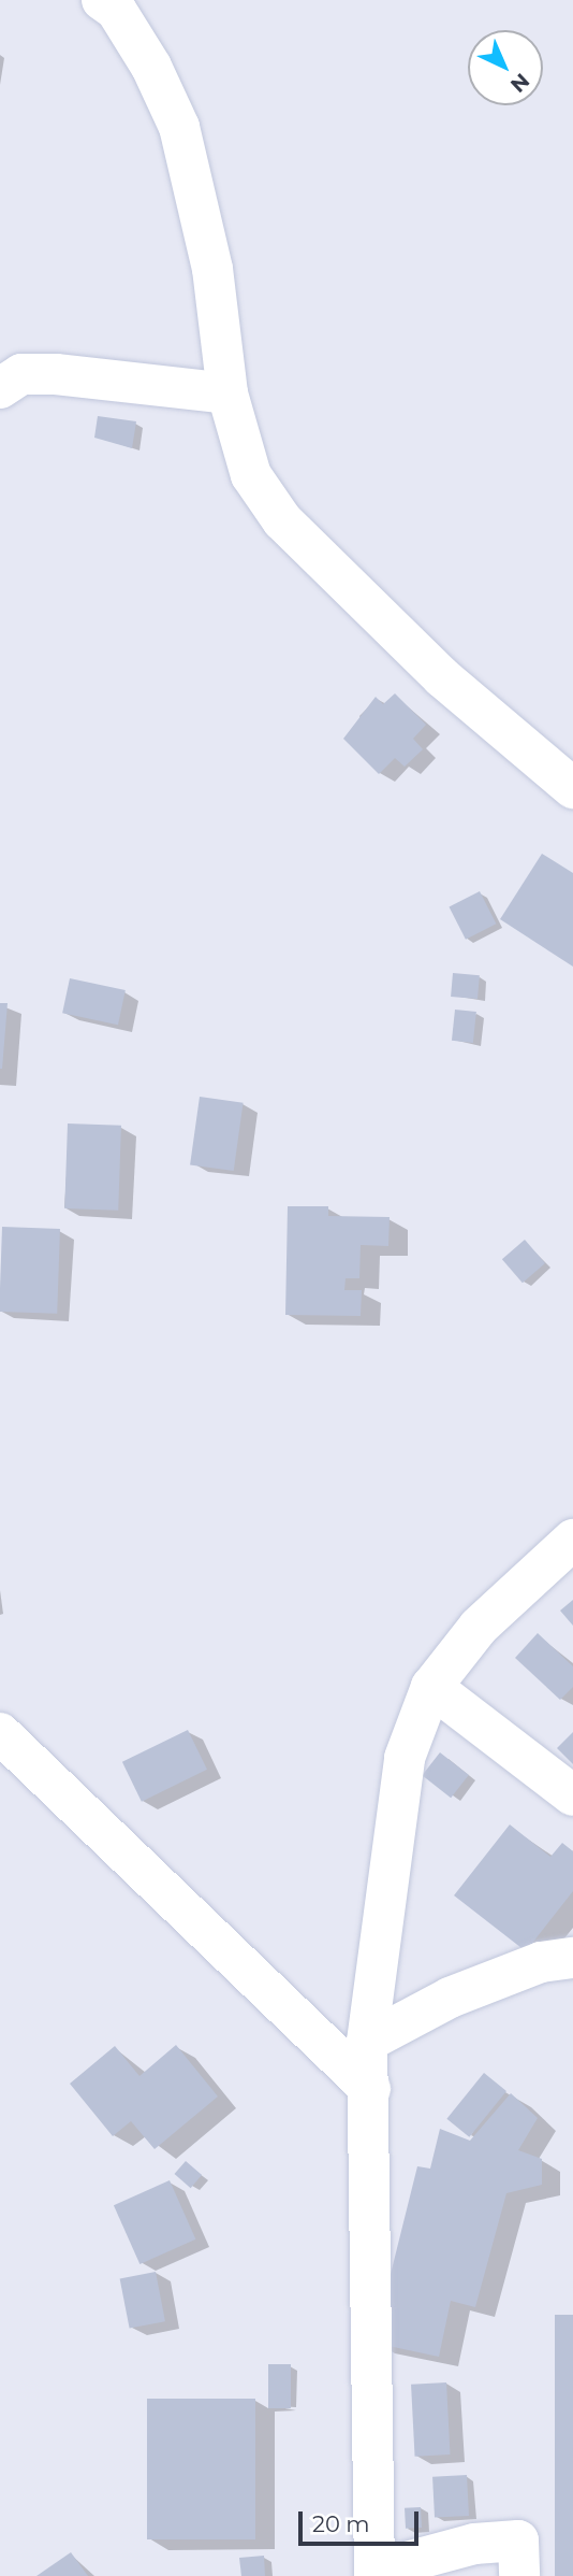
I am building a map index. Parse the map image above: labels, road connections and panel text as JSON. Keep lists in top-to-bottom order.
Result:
{
  "scale_bar": "20 m",
  "north": "bottom right"
}
